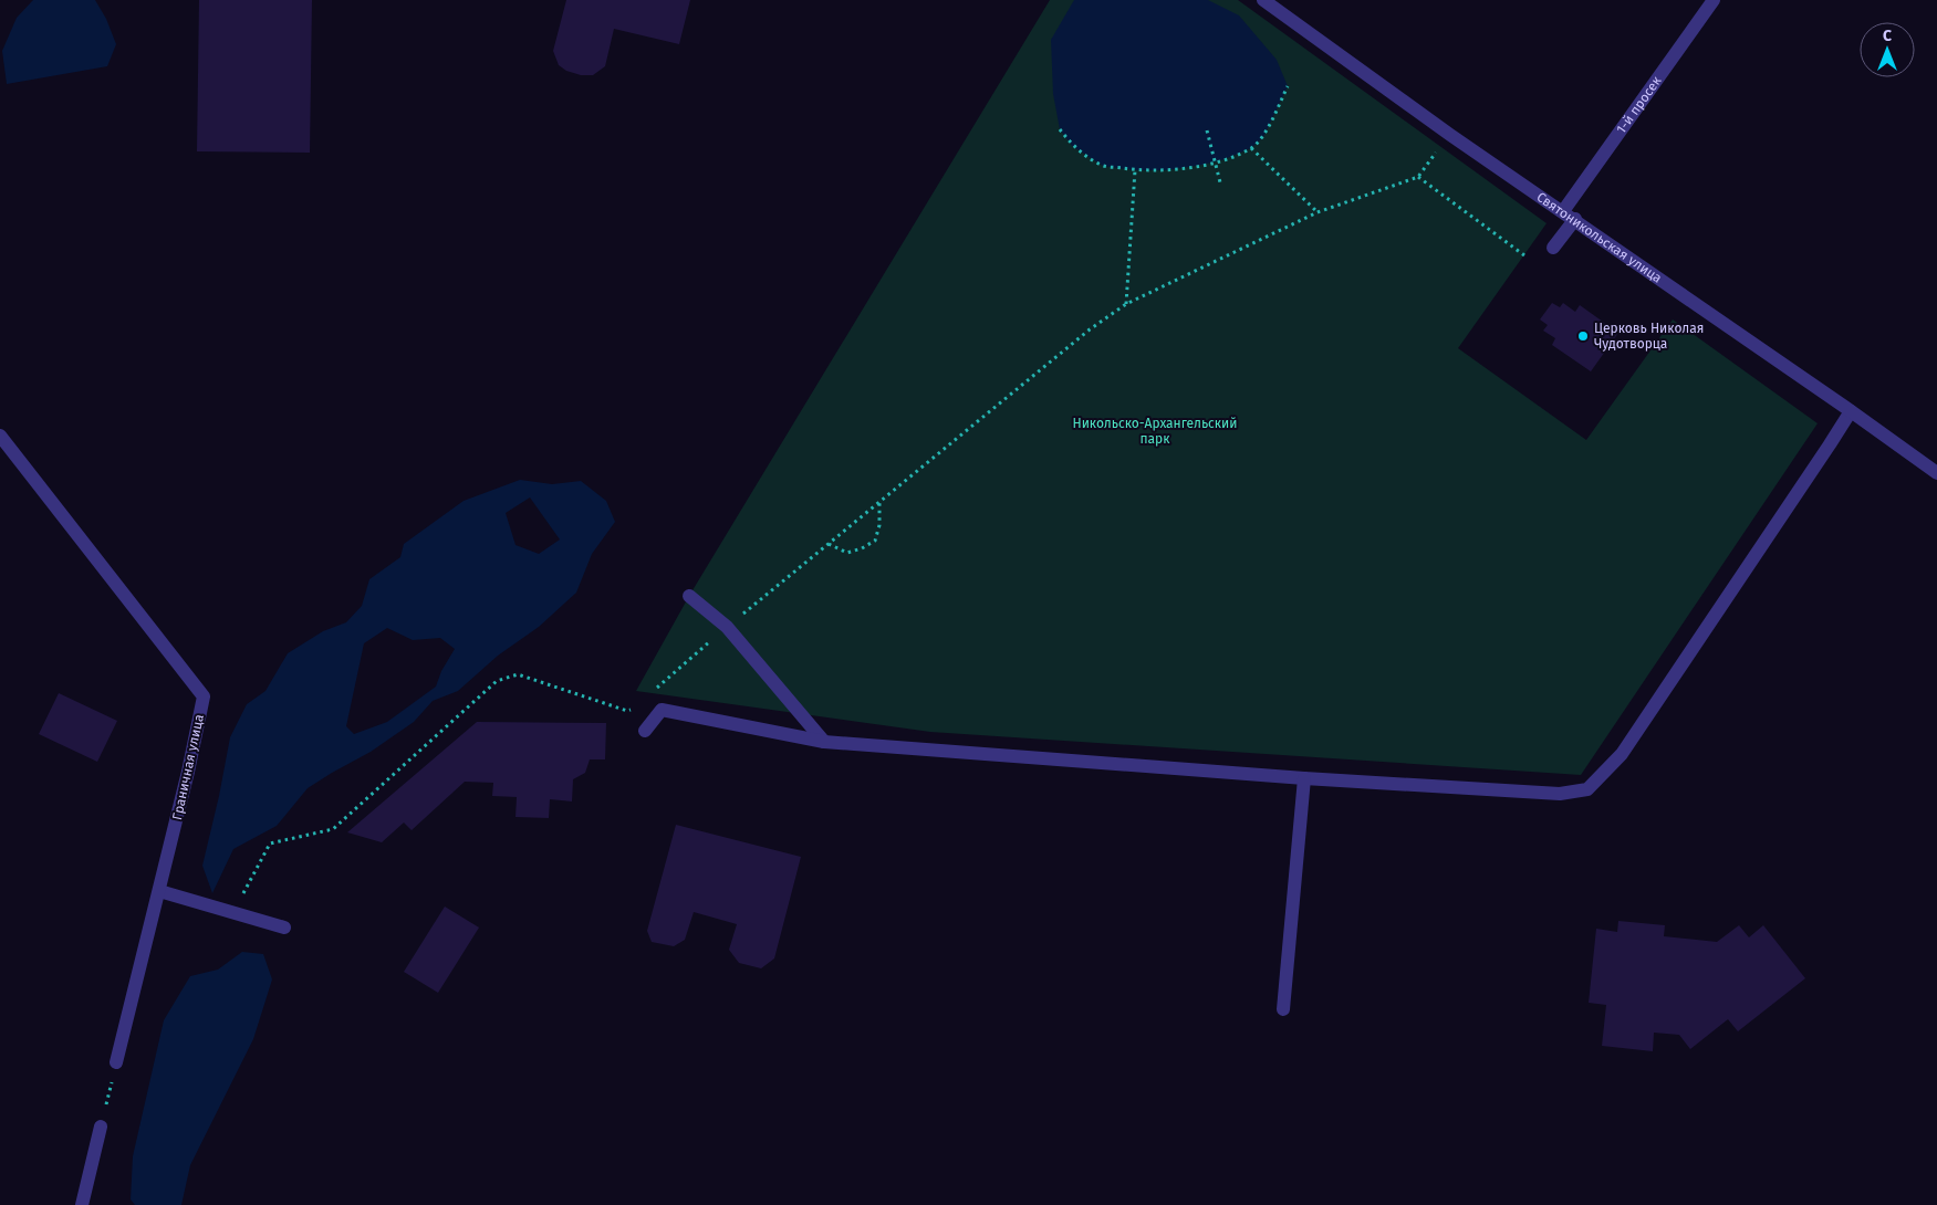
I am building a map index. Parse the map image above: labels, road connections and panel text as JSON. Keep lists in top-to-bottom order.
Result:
{
  "streets": {
    "street": ["1-й просек", "Святоникольская улица", "Граничная улица"]
  },
  "crossings": [
    ["1-й просек", "Святоникольская улица"]
  ],
  "parks": ["Никольско-Архангельский парк"],
  "places": ["Церковь Николая Чудотворца"],
  "north": "top"
}
